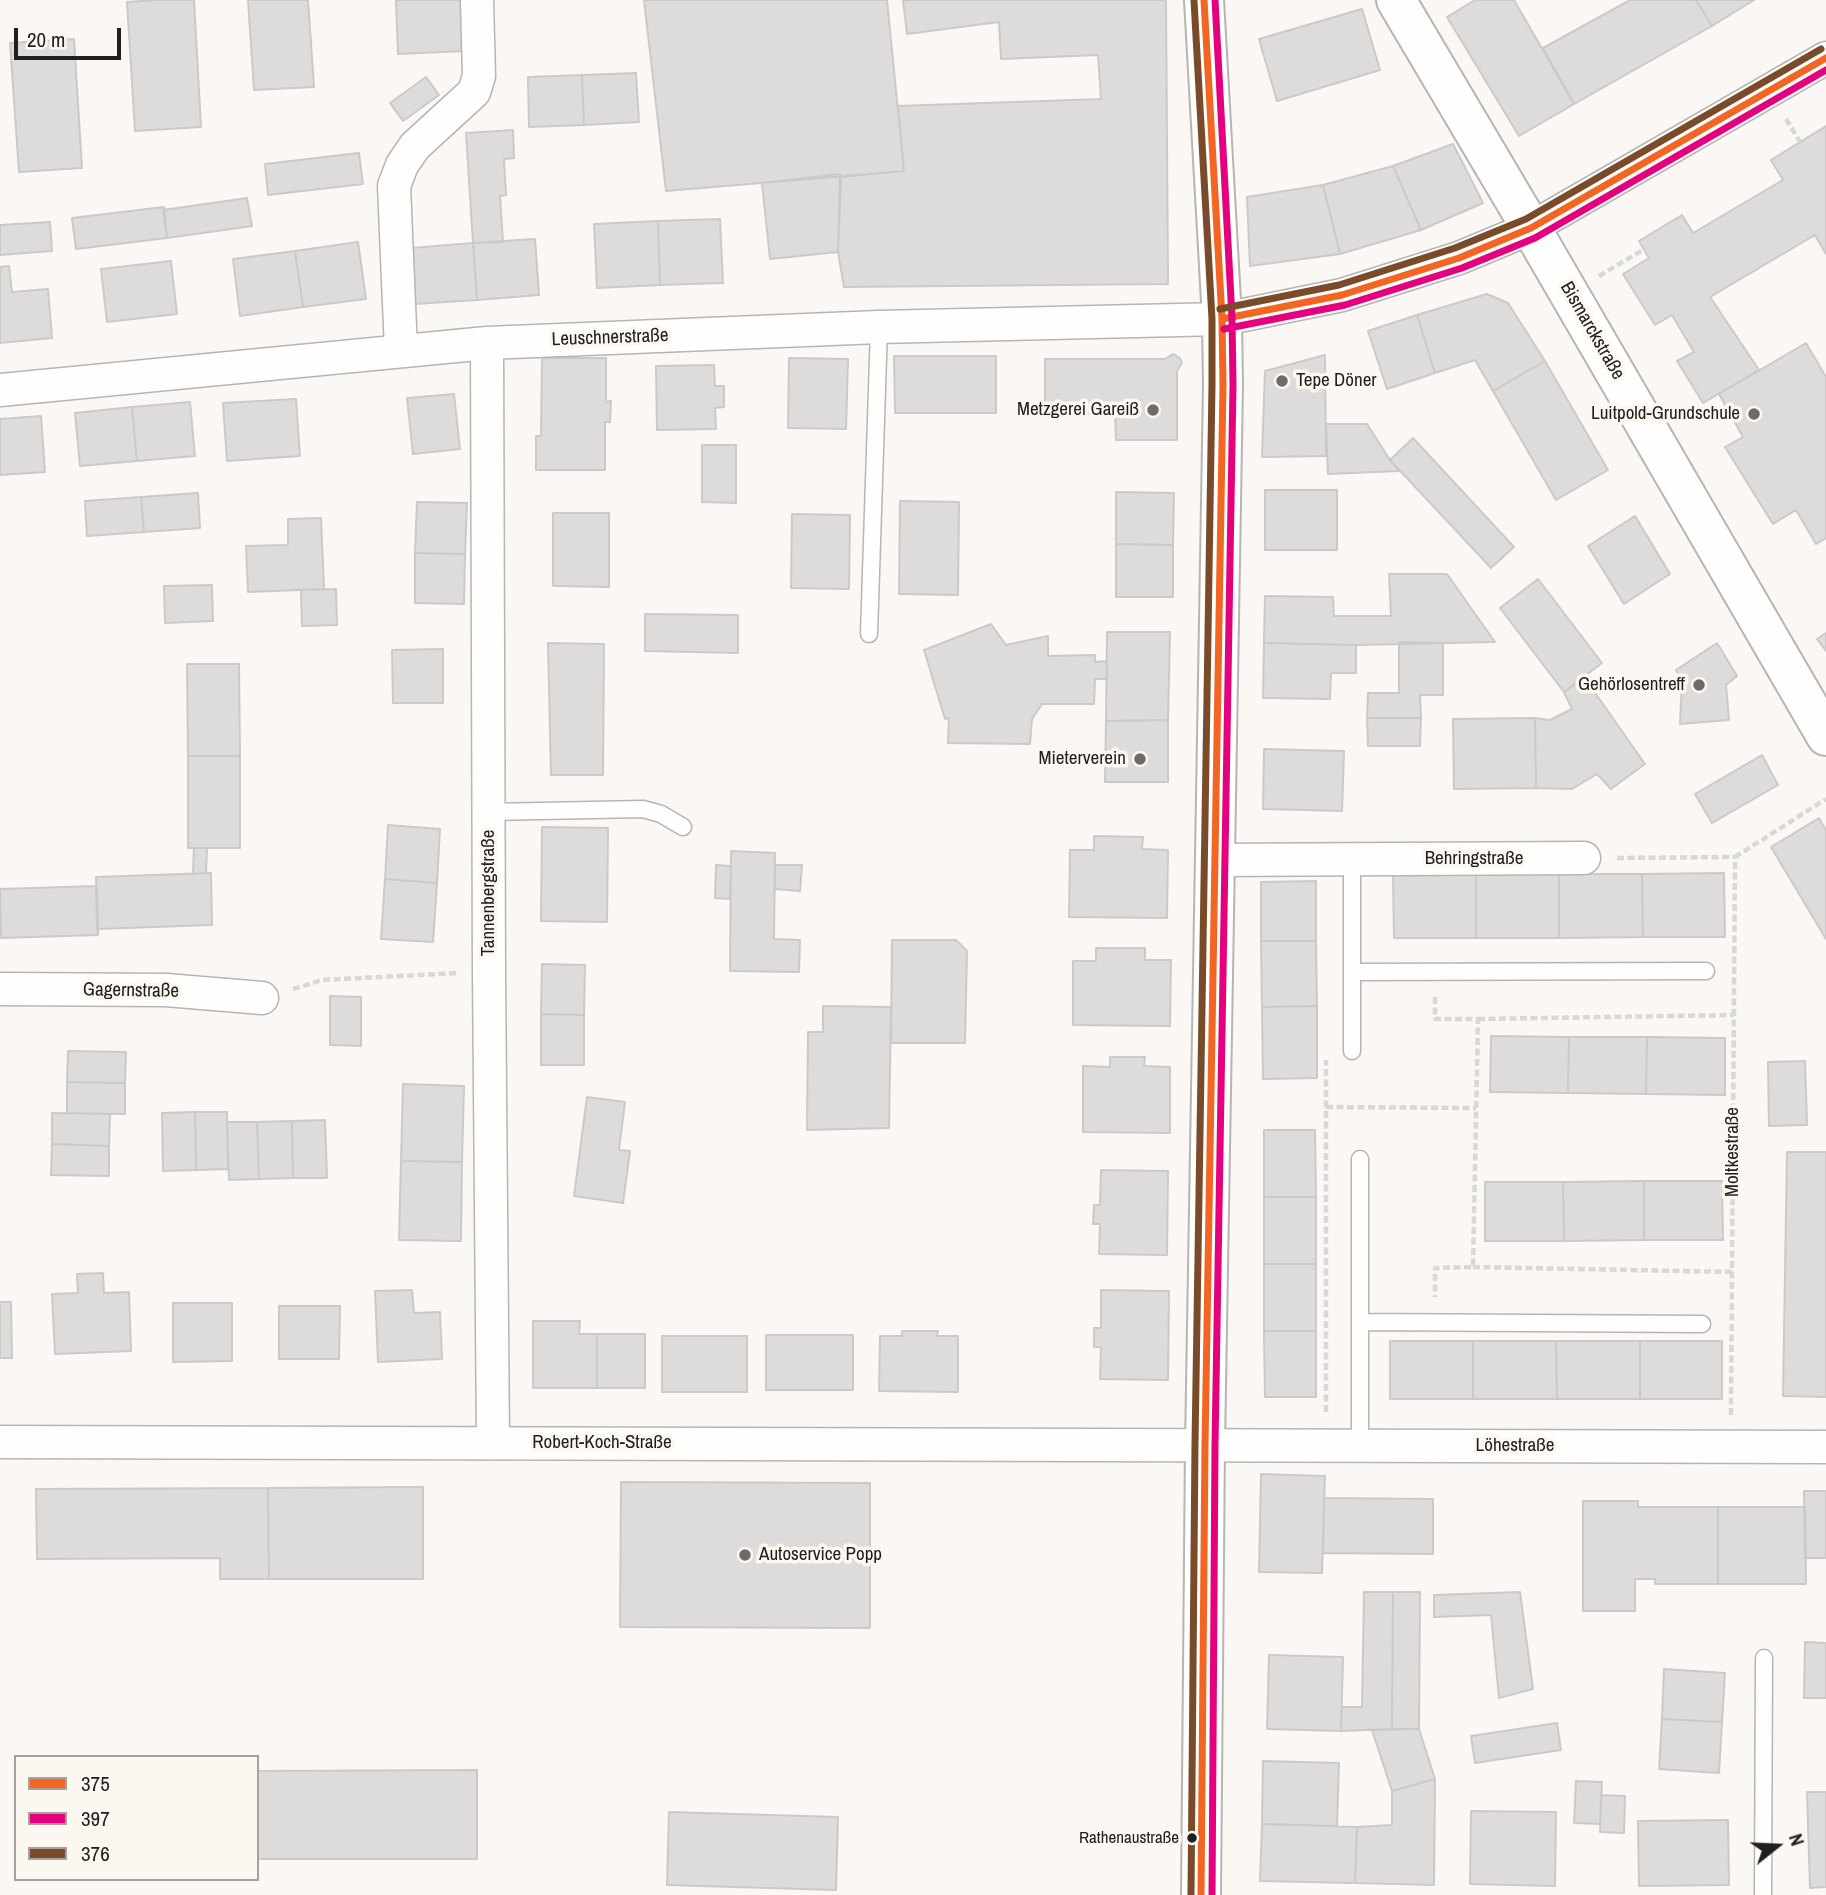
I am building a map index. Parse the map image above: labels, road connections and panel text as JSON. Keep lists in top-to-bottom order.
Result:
{
  "streets": {
    "main road": ["Bismarckstraße"],
    "street": [
      "Leuschnerstraße",
      "Behringstraße",
      "Tannenbergstraße",
      "Gagernstraße",
      "Robert-Koch-Straße",
      "Löhestraße"
    ],
    "path": ["Moltkestraße"]
  },
  "crossings": [
    ["Bismarckstraße", "Leuschnerstraße"],
    ["Leuschnerstraße", "Tannenbergstraße"],
    ["Tannenbergstraße", "Robert-Koch-Straße"],
    ["Moltkestraße", "Löhestraße"],
    ["Robert-Koch-Straße", "Löhestraße"]
  ],
  "places": [
    "Tepe Döner",
    "Metzgerei Gareiß",
    "Luitpold-Grundschule",
    "Gehörlosentreff",
    "Mieterverein",
    "Autoservice Popp",
    "Rathenaustraße"
  ],
  "lines": ["transit line 375", "transit line 397", "transit line 376"],
  "legend": ["375", "397", "376"],
  "scale_bar": "20 m",
  "north": "right"
}
